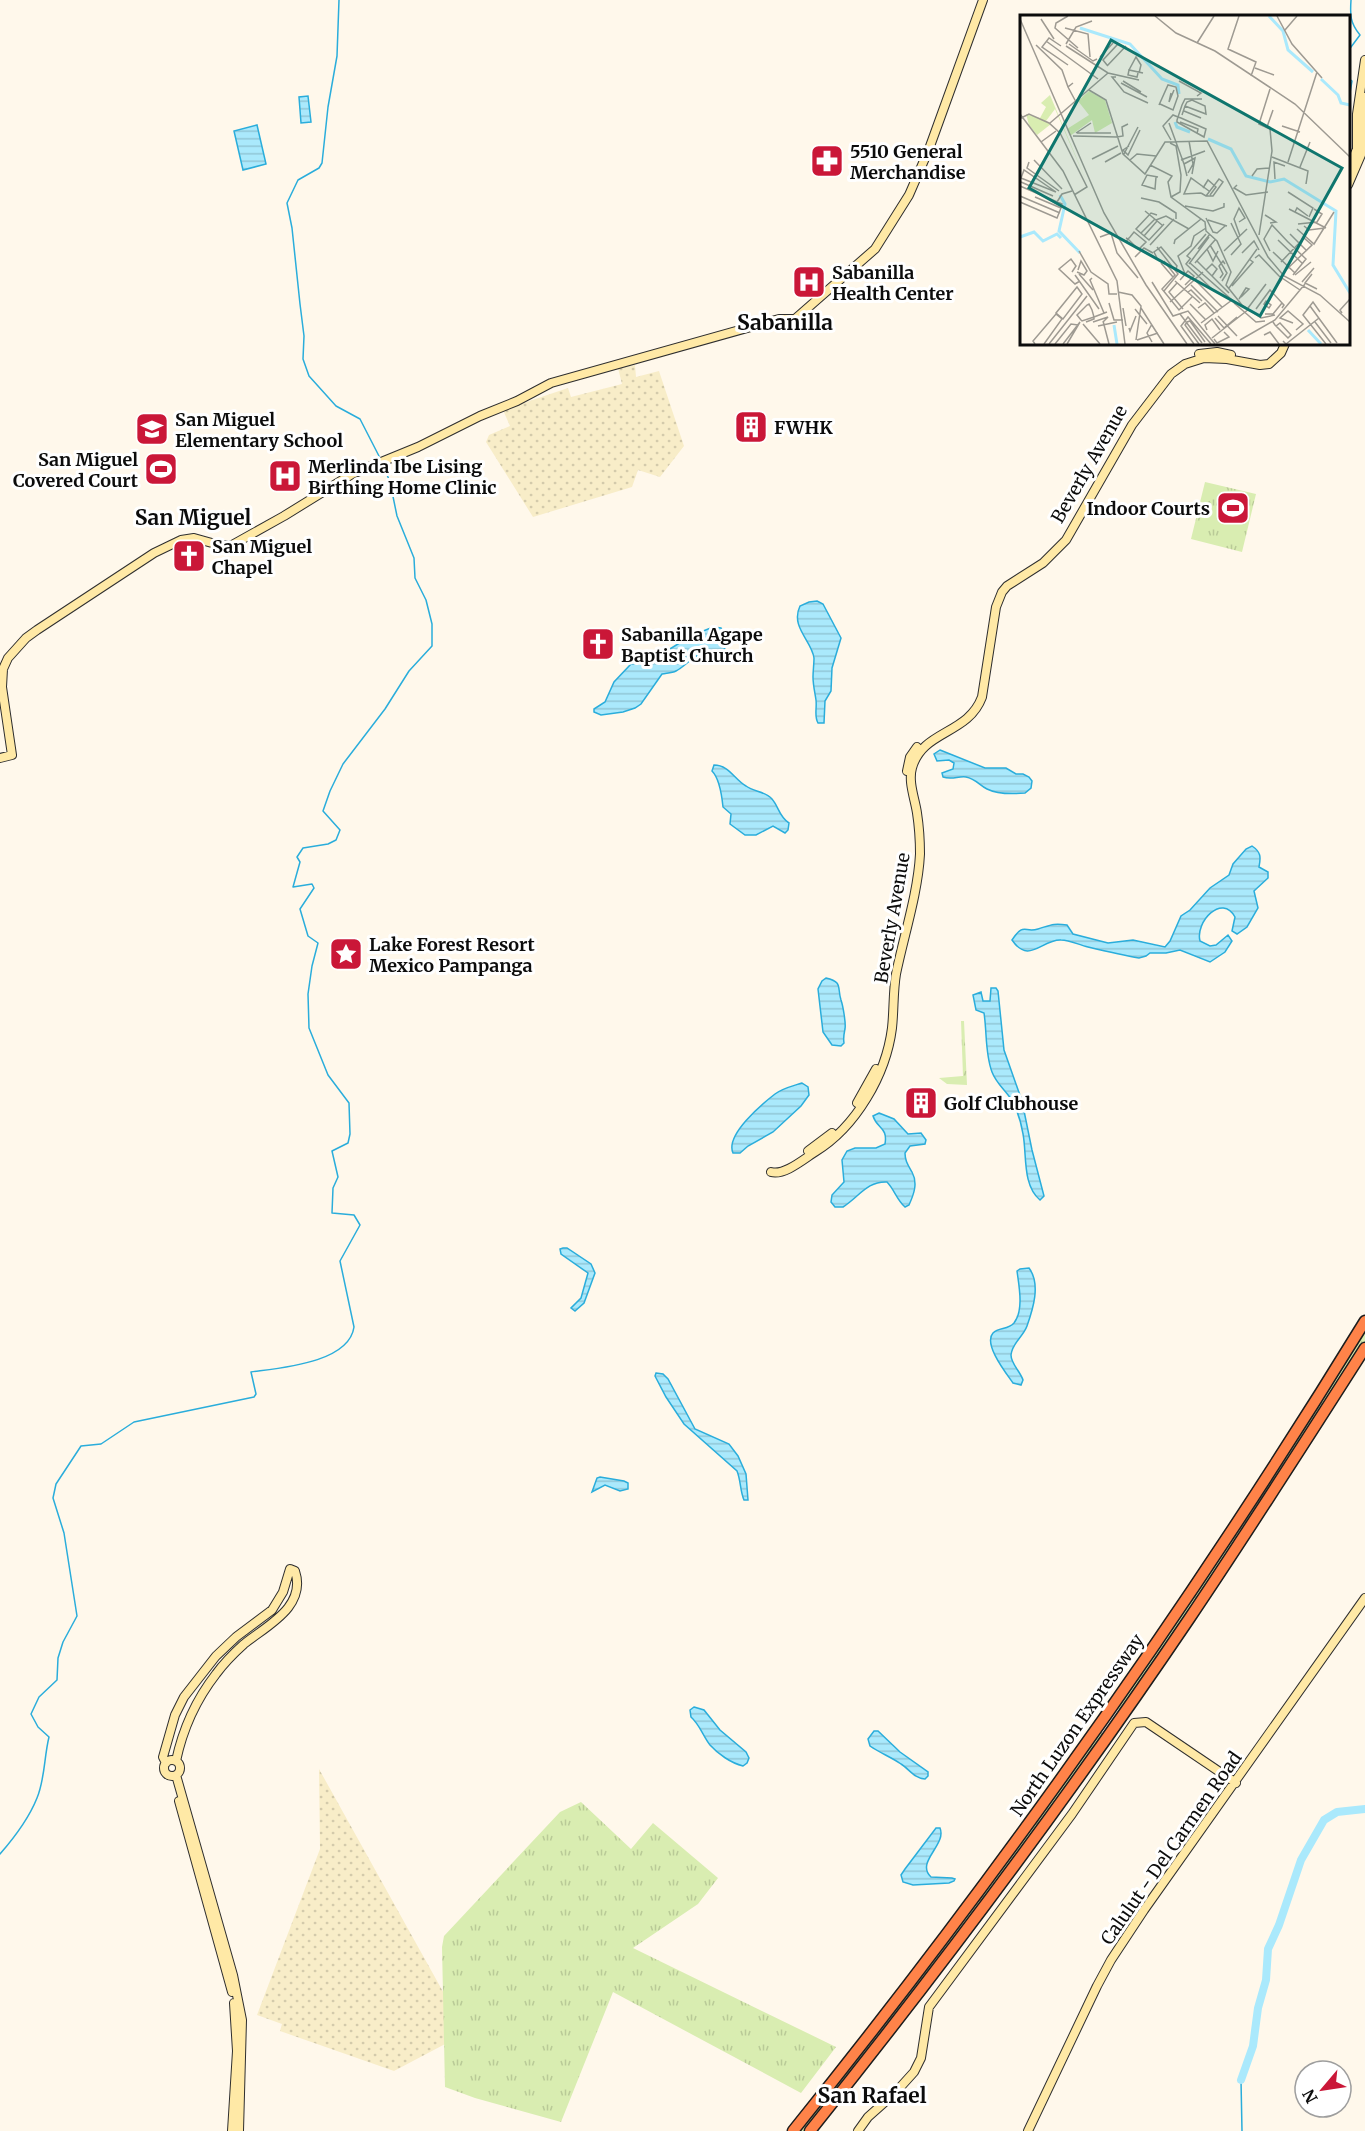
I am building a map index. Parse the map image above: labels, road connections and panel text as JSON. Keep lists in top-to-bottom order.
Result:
{
  "streets": {
    "highway": ["North Luzon Expressway"],
    "street": ["Beverly Avenue", "Calulut - Del Carmen Road"]
  },
  "districts": ["Sabanilla", "San Miguel", "San Rafael"],
  "places": {
    "pharmacy": ["5510 General Merchandise"],
    "hospital": ["Sabanilla Health Center", "Merlinda Ibe Lising Birthing Home Clinic"],
    "building": ["FWHK", "Golf Clubhouse"],
    "school or university": ["San Miguel Elementary School"],
    "sports": ["San Miguel Covered Court", "Indoor Courts"],
    "church": ["San Miguel Chapel", "Sabanilla Agape Baptist Church"],
    "place": ["Lake Forest Resort Mexico Pampanga"]
  },
  "north": "bottom left"
}
